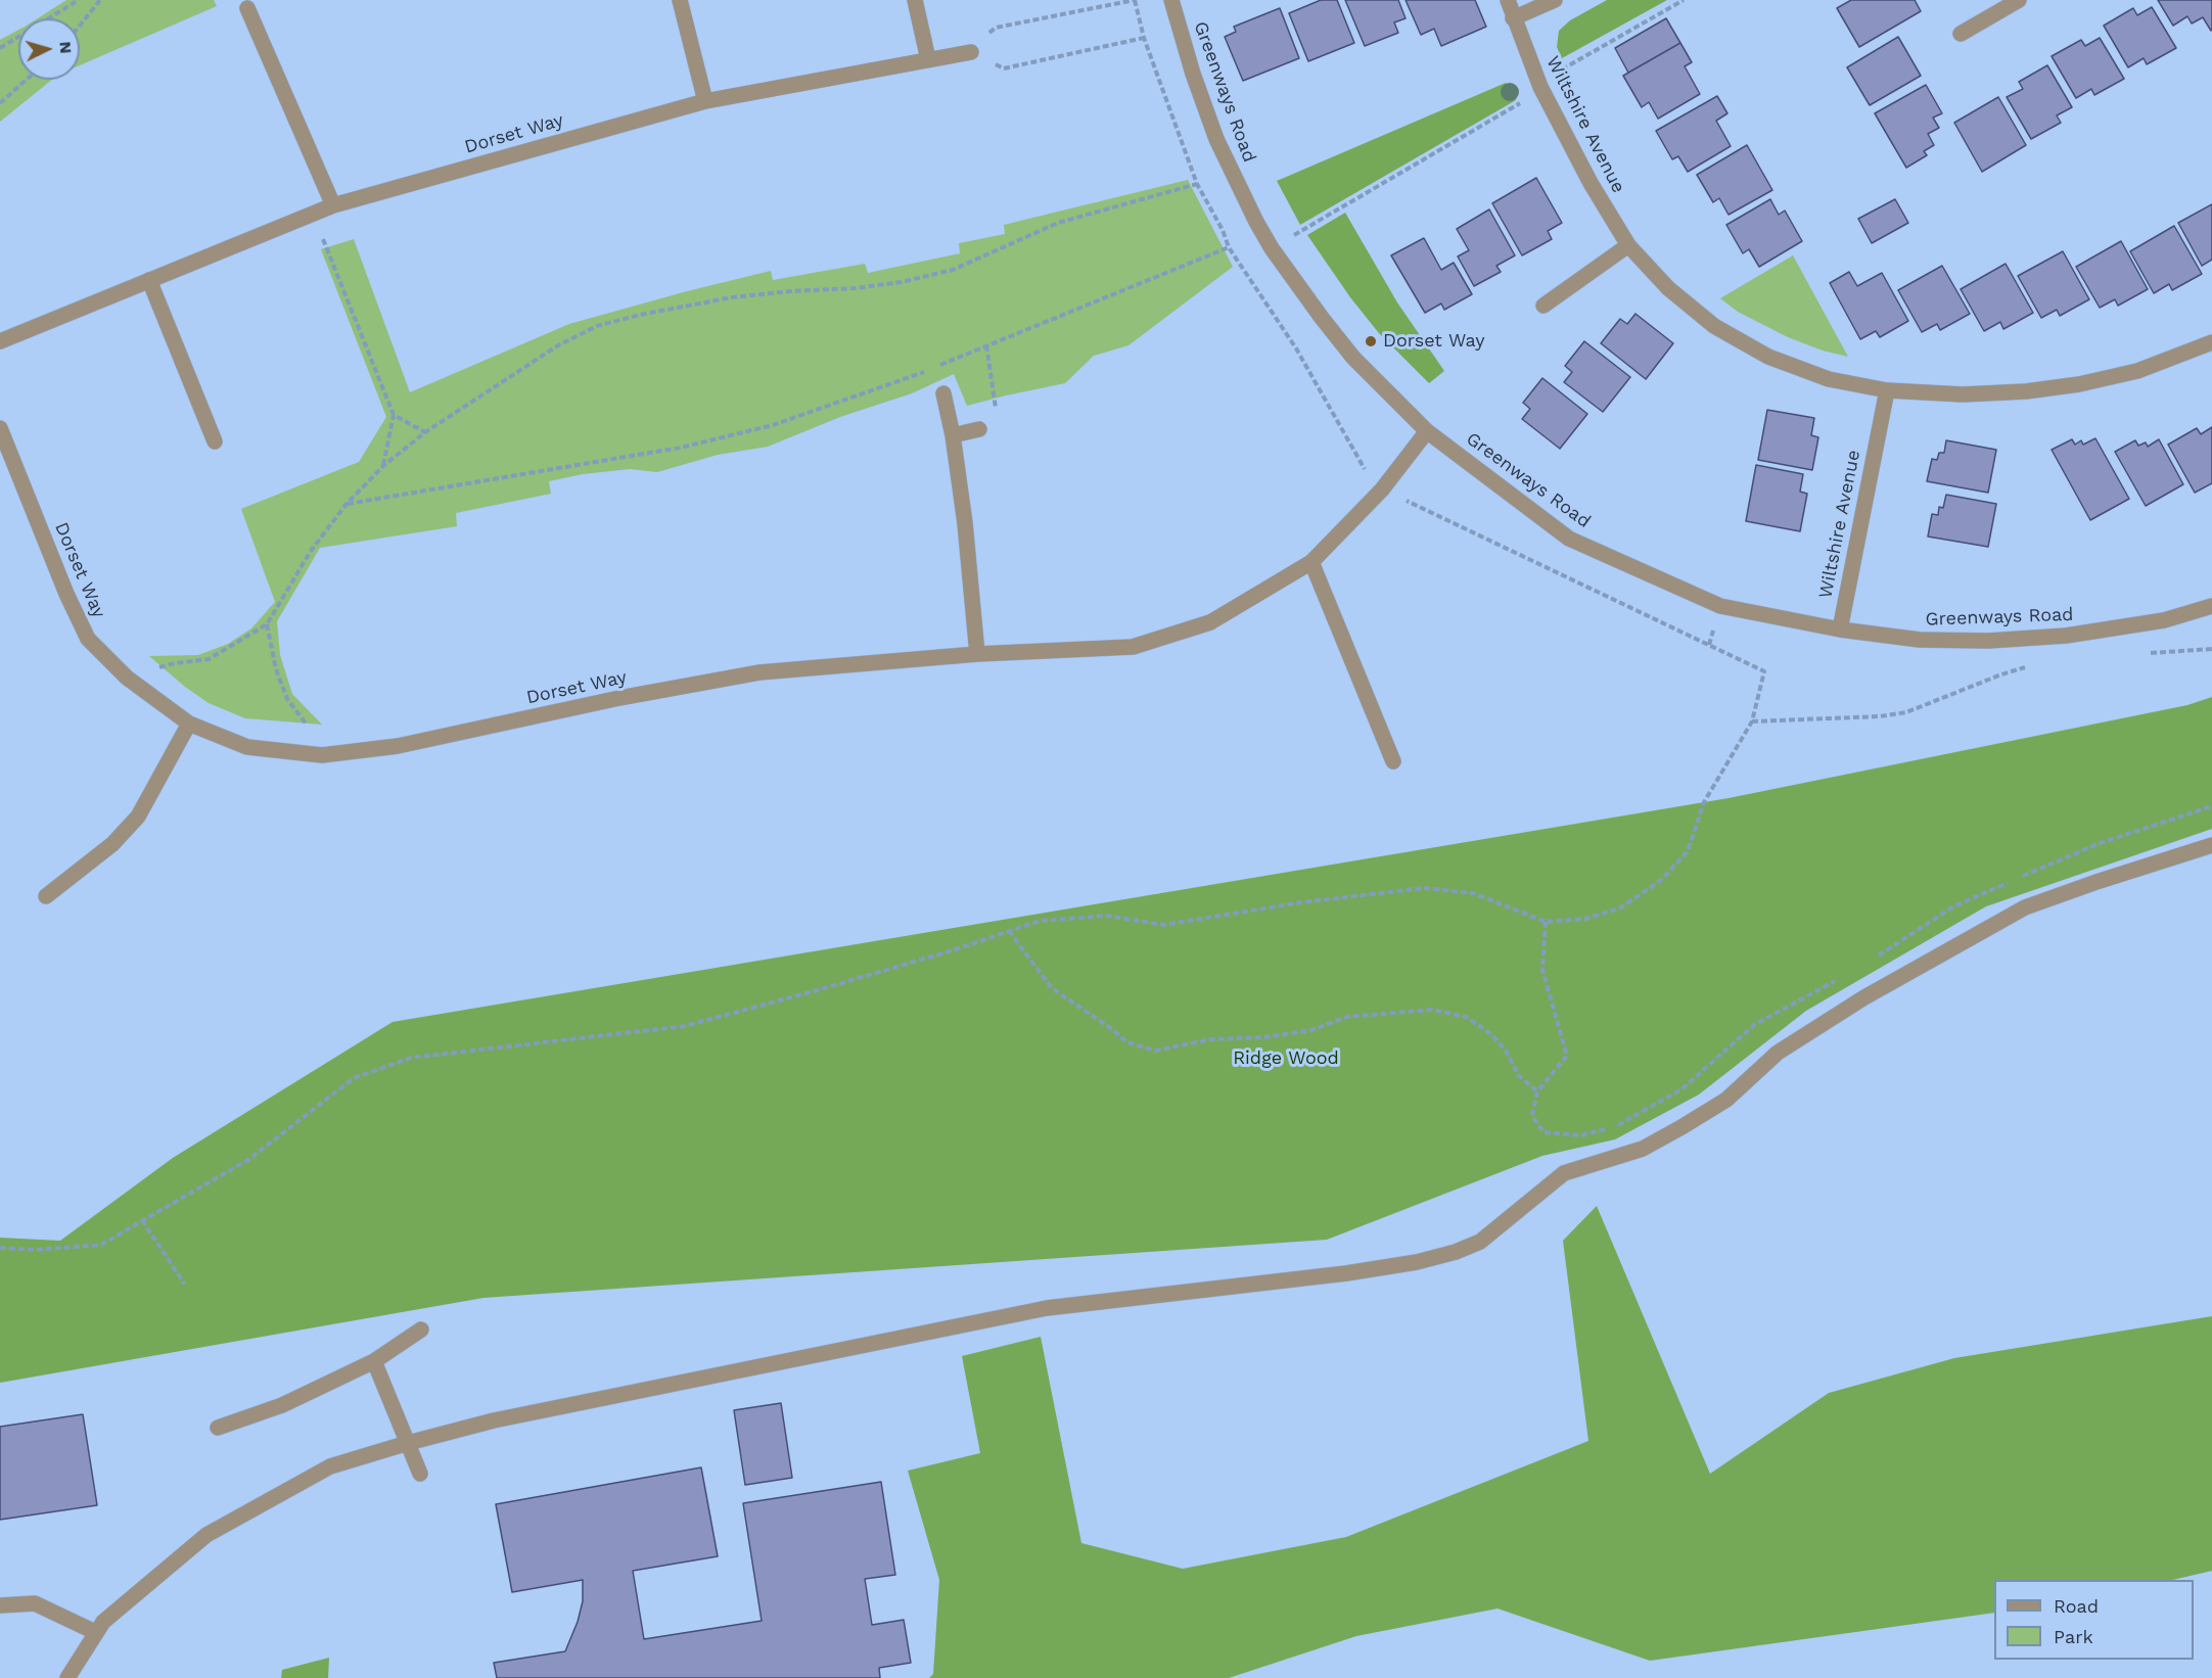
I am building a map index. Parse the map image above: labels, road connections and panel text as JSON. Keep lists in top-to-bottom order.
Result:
{
  "streets": {
    "street": ["Greenways Road", "Wiltshire Avenue", "Dorset Way"]
  },
  "crossings": [
    ["Greenways Road", "Wiltshire Avenue"],
    ["Greenways Road", "Dorset Way"]
  ],
  "parks": ["Ridge Wood"],
  "places": ["Dorset Way"],
  "legend": ["Road", "Park"],
  "north": "right"
}
